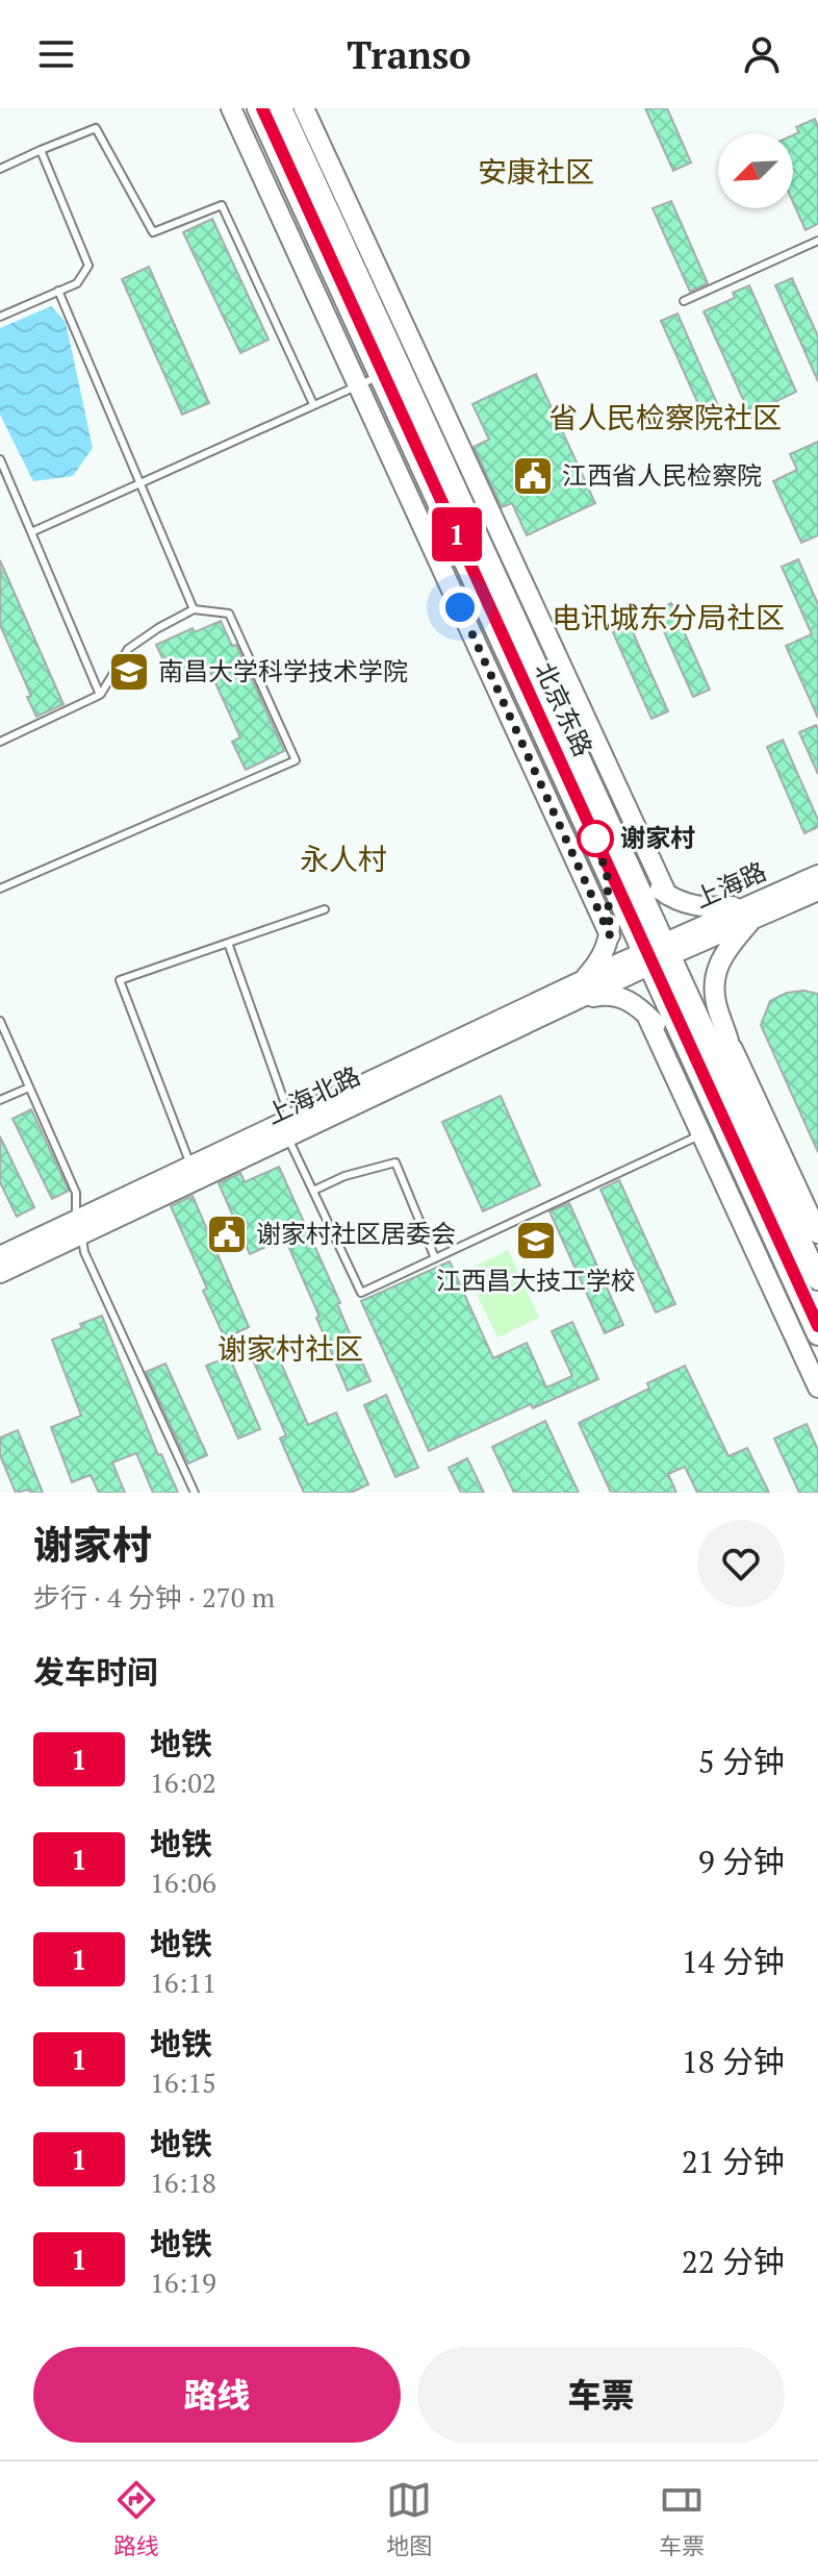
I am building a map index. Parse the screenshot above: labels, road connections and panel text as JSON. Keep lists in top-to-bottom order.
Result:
{
  "streets": {
    "main road": ["北京东路", "上海路", "上海北路"]
  },
  "crossings": [
    ["北京东路", "上海路"],
    ["北京东路", "上海北路"],
    ["上海路", "上海北路"]
  ],
  "districts": [
    "安康社区",
    "省人民检察院社区",
    "电讯城东分局社区",
    "永人村",
    "谢家村社区"
  ],
  "places": {
    "public building": ["江西省人民检察院", "谢家村社区居委会"],
    "school or university": ["南昌大学科学技术学院", "江西昌大技工学校"],
    "other": ["谢家村"]
  },
  "lines": ["metro line 1"],
  "north": "bottom left",
  "page": {
    "header": "Transo",
    "on_map": "1",
    "heading": [
      ["谢家村", "步行 · 4 分钟 · 270 m"],
      "发车时间"
    ],
    "list": [
      {
        "mark": "1",
        "name": "地铁",
        "note": "16:02",
        "value": "5 分钟"
      },
      {
        "mark": "1",
        "name": "地铁",
        "note": "16:06",
        "value": "9 分钟"
      },
      {
        "mark": "1",
        "name": "地铁",
        "note": "16:11",
        "value": "14 分钟"
      },
      {
        "mark": "1",
        "name": "地铁",
        "note": "16:15",
        "value": "18 分钟"
      },
      {
        "mark": "1",
        "name": "地铁",
        "note": "16:18",
        "value": "21 分钟"
      },
      {
        "mark": "1",
        "name": "地铁",
        "note": "16:19",
        "value": "22 分钟"
      }
    ],
    "buttons": ["路线", "车票"],
    "tabs": ["路线", "地图", "车票"]
  }
}
